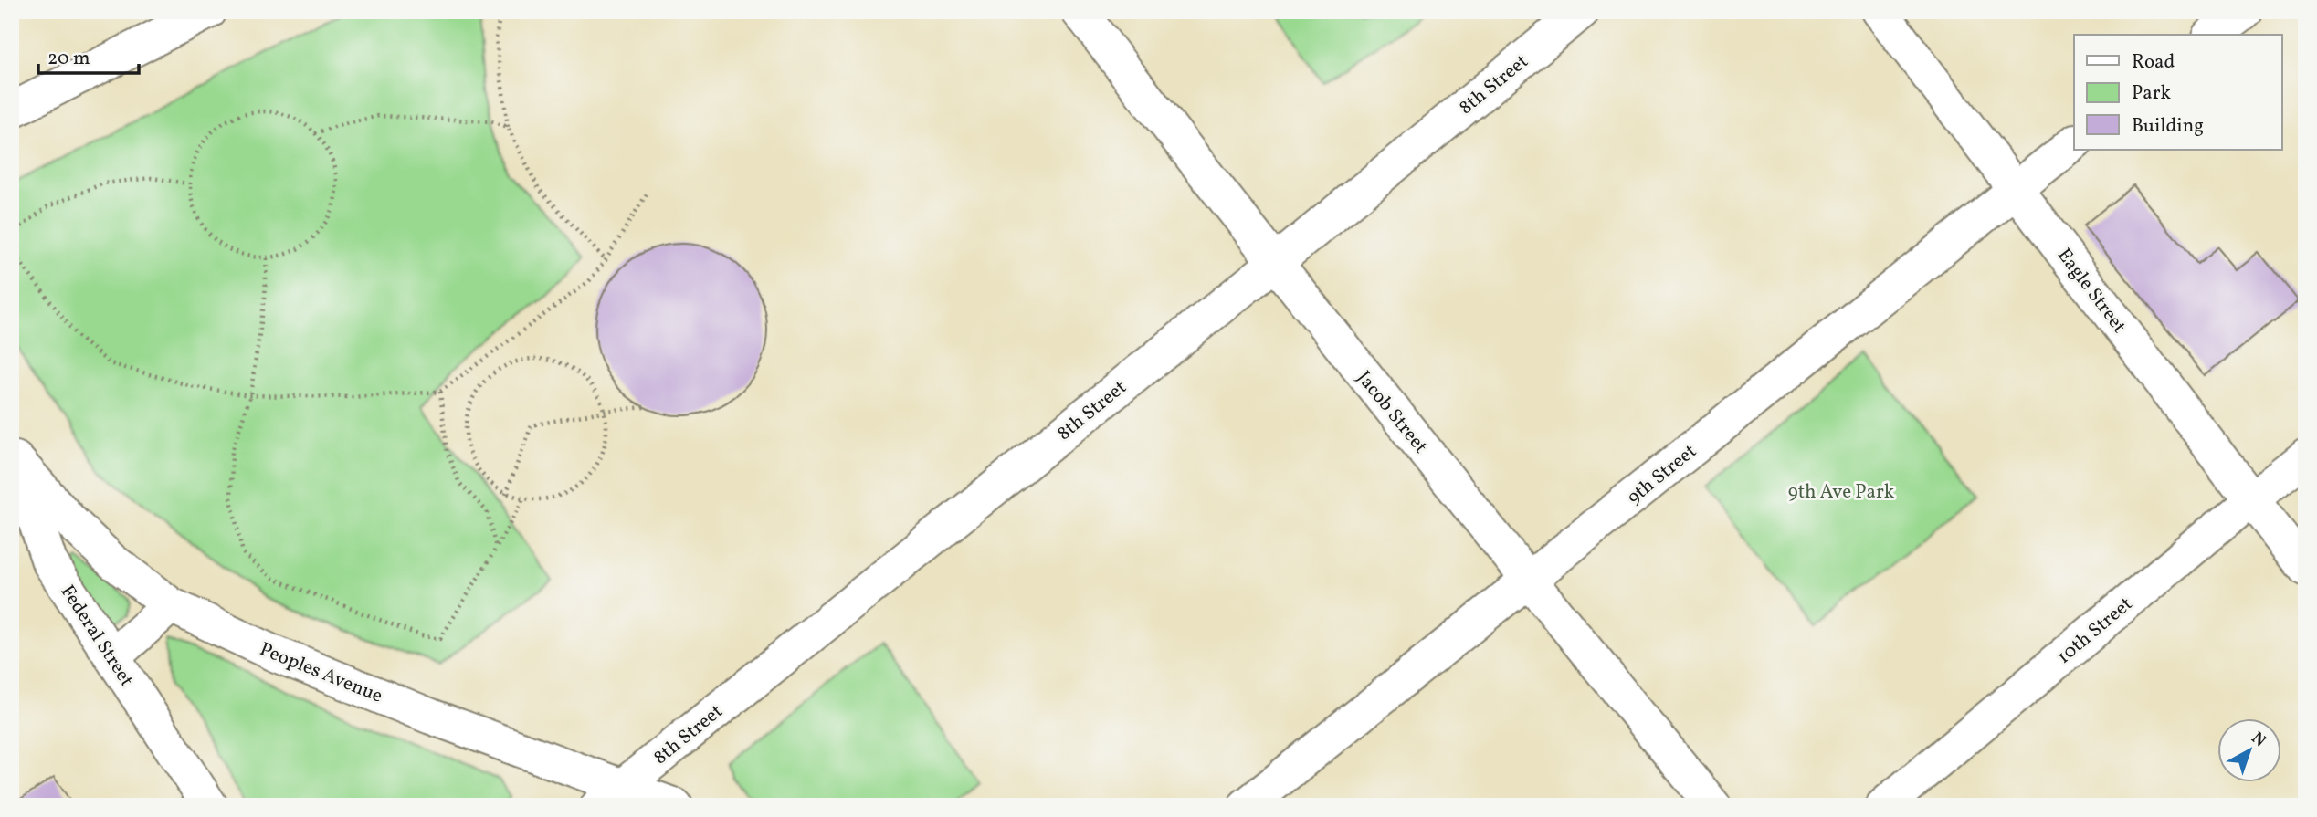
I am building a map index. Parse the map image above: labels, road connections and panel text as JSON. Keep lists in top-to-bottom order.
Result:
{
  "streets": {
    "street": [
      "8th Street",
      "Eagle Street",
      "Jacob Street",
      "9th Street",
      "10th Street",
      "Federal Street",
      "Peoples Avenue"
    ]
  },
  "crossings": [
    ["8th Street", "Jacob Street"],
    ["8th Street", "Peoples Avenue"],
    ["Eagle Street", "9th Street"],
    ["Eagle Street", "10th Street"],
    ["Jacob Street", "9th Street"],
    ["Federal Street", "Peoples Avenue"]
  ],
  "parks": ["9th Ave Park"],
  "legend": ["Road", "Park", "Building"],
  "scale_bar": "20 m",
  "north": "top right"
}
